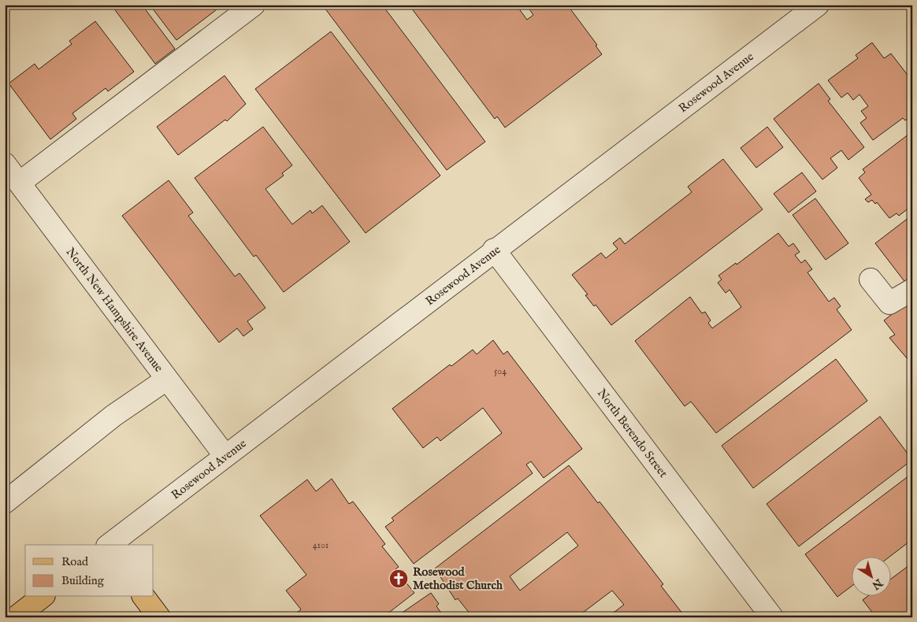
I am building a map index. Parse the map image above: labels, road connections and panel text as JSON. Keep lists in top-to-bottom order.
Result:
{
  "streets": {
    "street": ["Rosewood Avenue", "North New Hampshire Avenue", "North Berendo Street"]
  },
  "crossings": [
    ["Rosewood Avenue", "North New Hampshire Avenue"],
    ["Rosewood Avenue", "North Berendo Street"]
  ],
  "places": {
    "church": ["Rosewood Methodist Church"]
  },
  "house_numbers": ["504", "4101"],
  "legend": ["Road", "Building"],
  "north": "bottom right"
}
